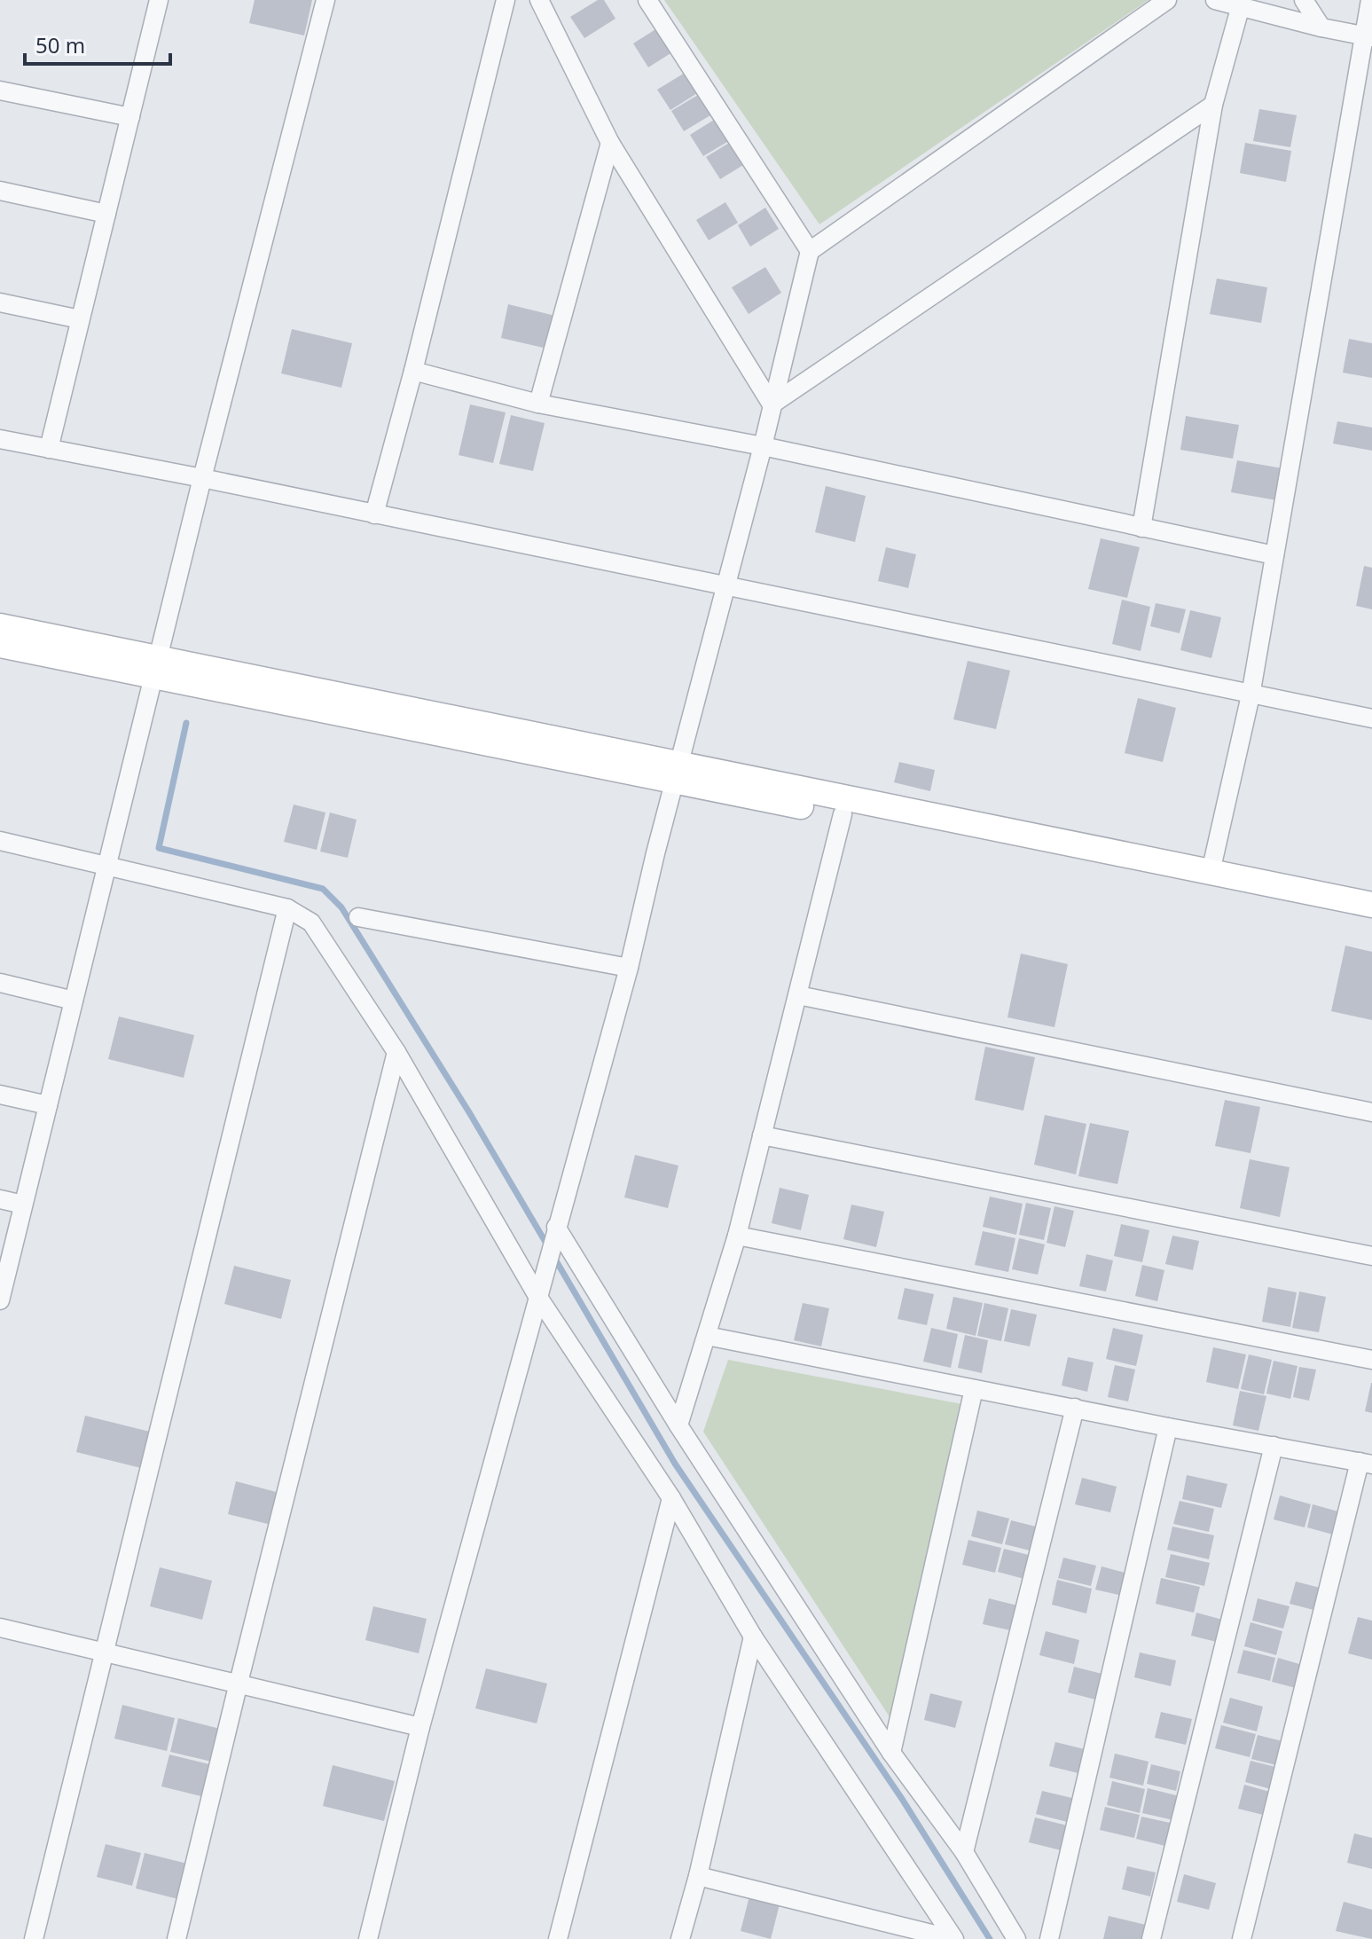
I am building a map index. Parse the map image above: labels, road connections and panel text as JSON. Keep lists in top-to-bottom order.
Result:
{
  "scale_bar": "50 m"
}
